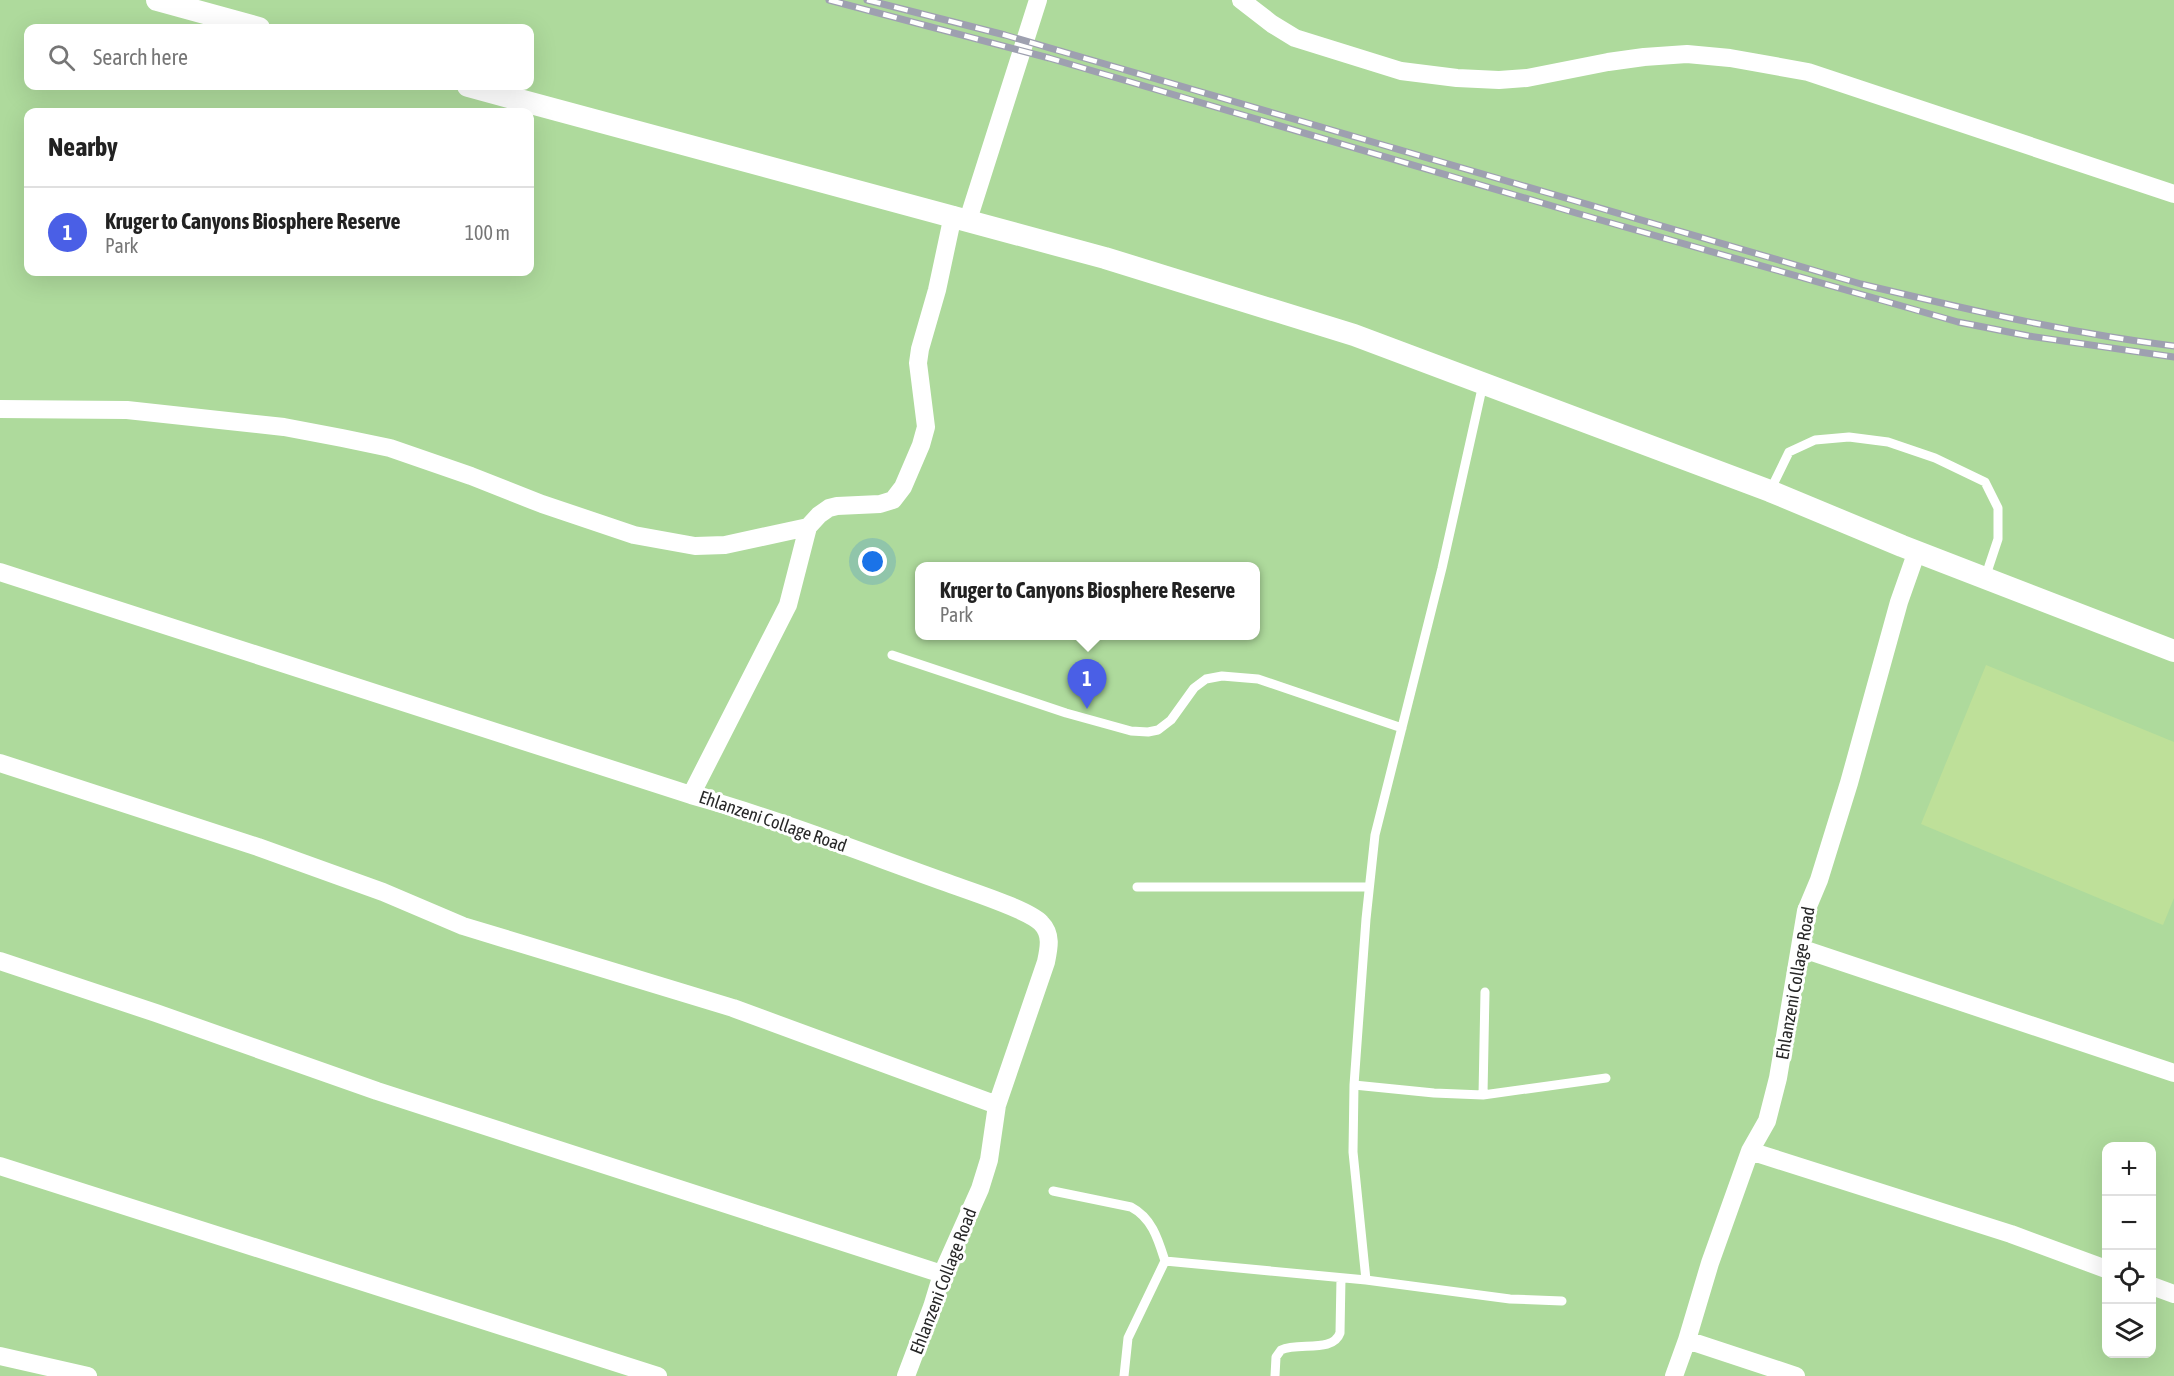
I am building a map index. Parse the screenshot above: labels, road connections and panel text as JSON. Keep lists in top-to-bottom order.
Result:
{
  "streets": {
    "street": ["Ehlanzeni Collage Road"]
  },
  "page": {
    "search": "Search here",
    "heading": "Nearby",
    "list": [
      {
        "mark": "1",
        "name": "Kruger to Canyons Biosphere Reserve",
        "note": "Park",
        "value": "100 m"
      }
    ],
    "popup": ["Kruger to Canyons Biosphere Reserve", "Park"],
    "pins": "1",
    "map_buttons": ["+", "−"]
  }
}
